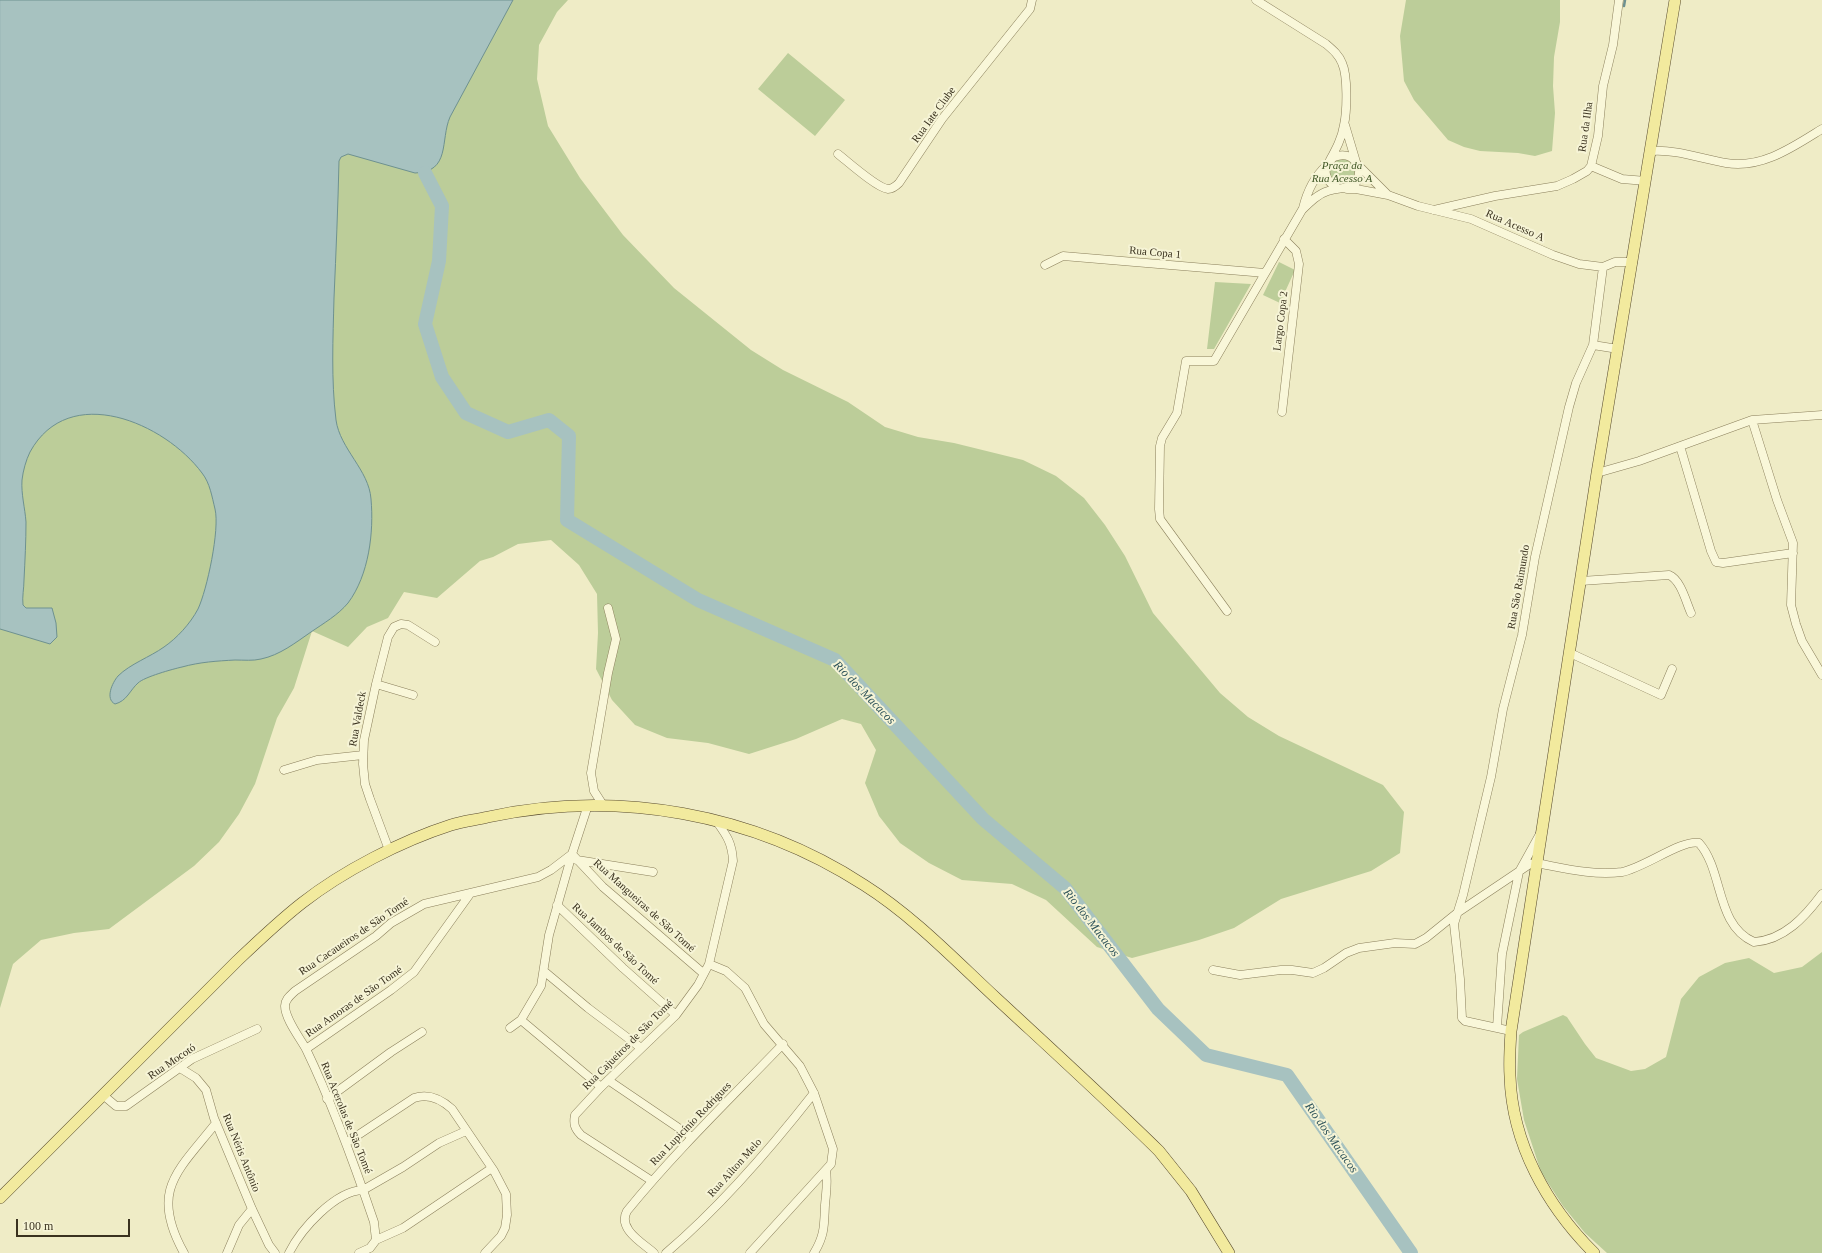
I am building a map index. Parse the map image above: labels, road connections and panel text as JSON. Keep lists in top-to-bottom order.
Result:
{
  "streets": {
    "street": [
      "Rua Iate Clube",
      "Rua da Ilha",
      "Rua Acesso A",
      "Rua Copa 1",
      "Largo Copa 2",
      "Rua São Raimundo",
      "Rua Valdeck",
      "Rua Mangueiras de São Tomé",
      "Rua Cacaueiros de São Tomé",
      "Rua Jambos de São Tomé",
      "Rua Amoras de São Tomé",
      "Rua Cajueiros de São Tomé",
      "Rua Mocotó",
      "Rua Acerolas de São Tomé",
      "Rua Lupicínio Rodrigues",
      "Rua Néris Antônio",
      "Rua Ailton Melo"
    ]
  },
  "crossings": [
    ["Rua da Ilha", "Rua Acesso A"],
    ["Rua Acesso A", "Rua São Raimundo"],
    ["Rua Mangueiras de São Tomé", "Rua Cacaueiros de São Tomé"],
    ["Rua Mangueiras de São Tomé", "Rua Cajueiros de São Tomé"],
    ["Rua Cacaueiros de São Tomé", "Rua Amoras de São Tomé"],
    ["Rua Cacaueiros de São Tomé", "Rua Acerolas de São Tomé"],
    ["Rua Jambos de São Tomé", "Rua Cajueiros de São Tomé"],
    ["Rua Amoras de São Tomé", "Rua Acerolas de São Tomé"],
    ["Rua Cajueiros de São Tomé", "Rua Lupicínio Rodrigues"],
    ["Rua Mocotó", "Rua Néris Antônio"]
  ],
  "water": ["Rio dos Macacos"],
  "parks": ["Praça da Rua Acesso A"],
  "scale_bar": "100 m"
}
